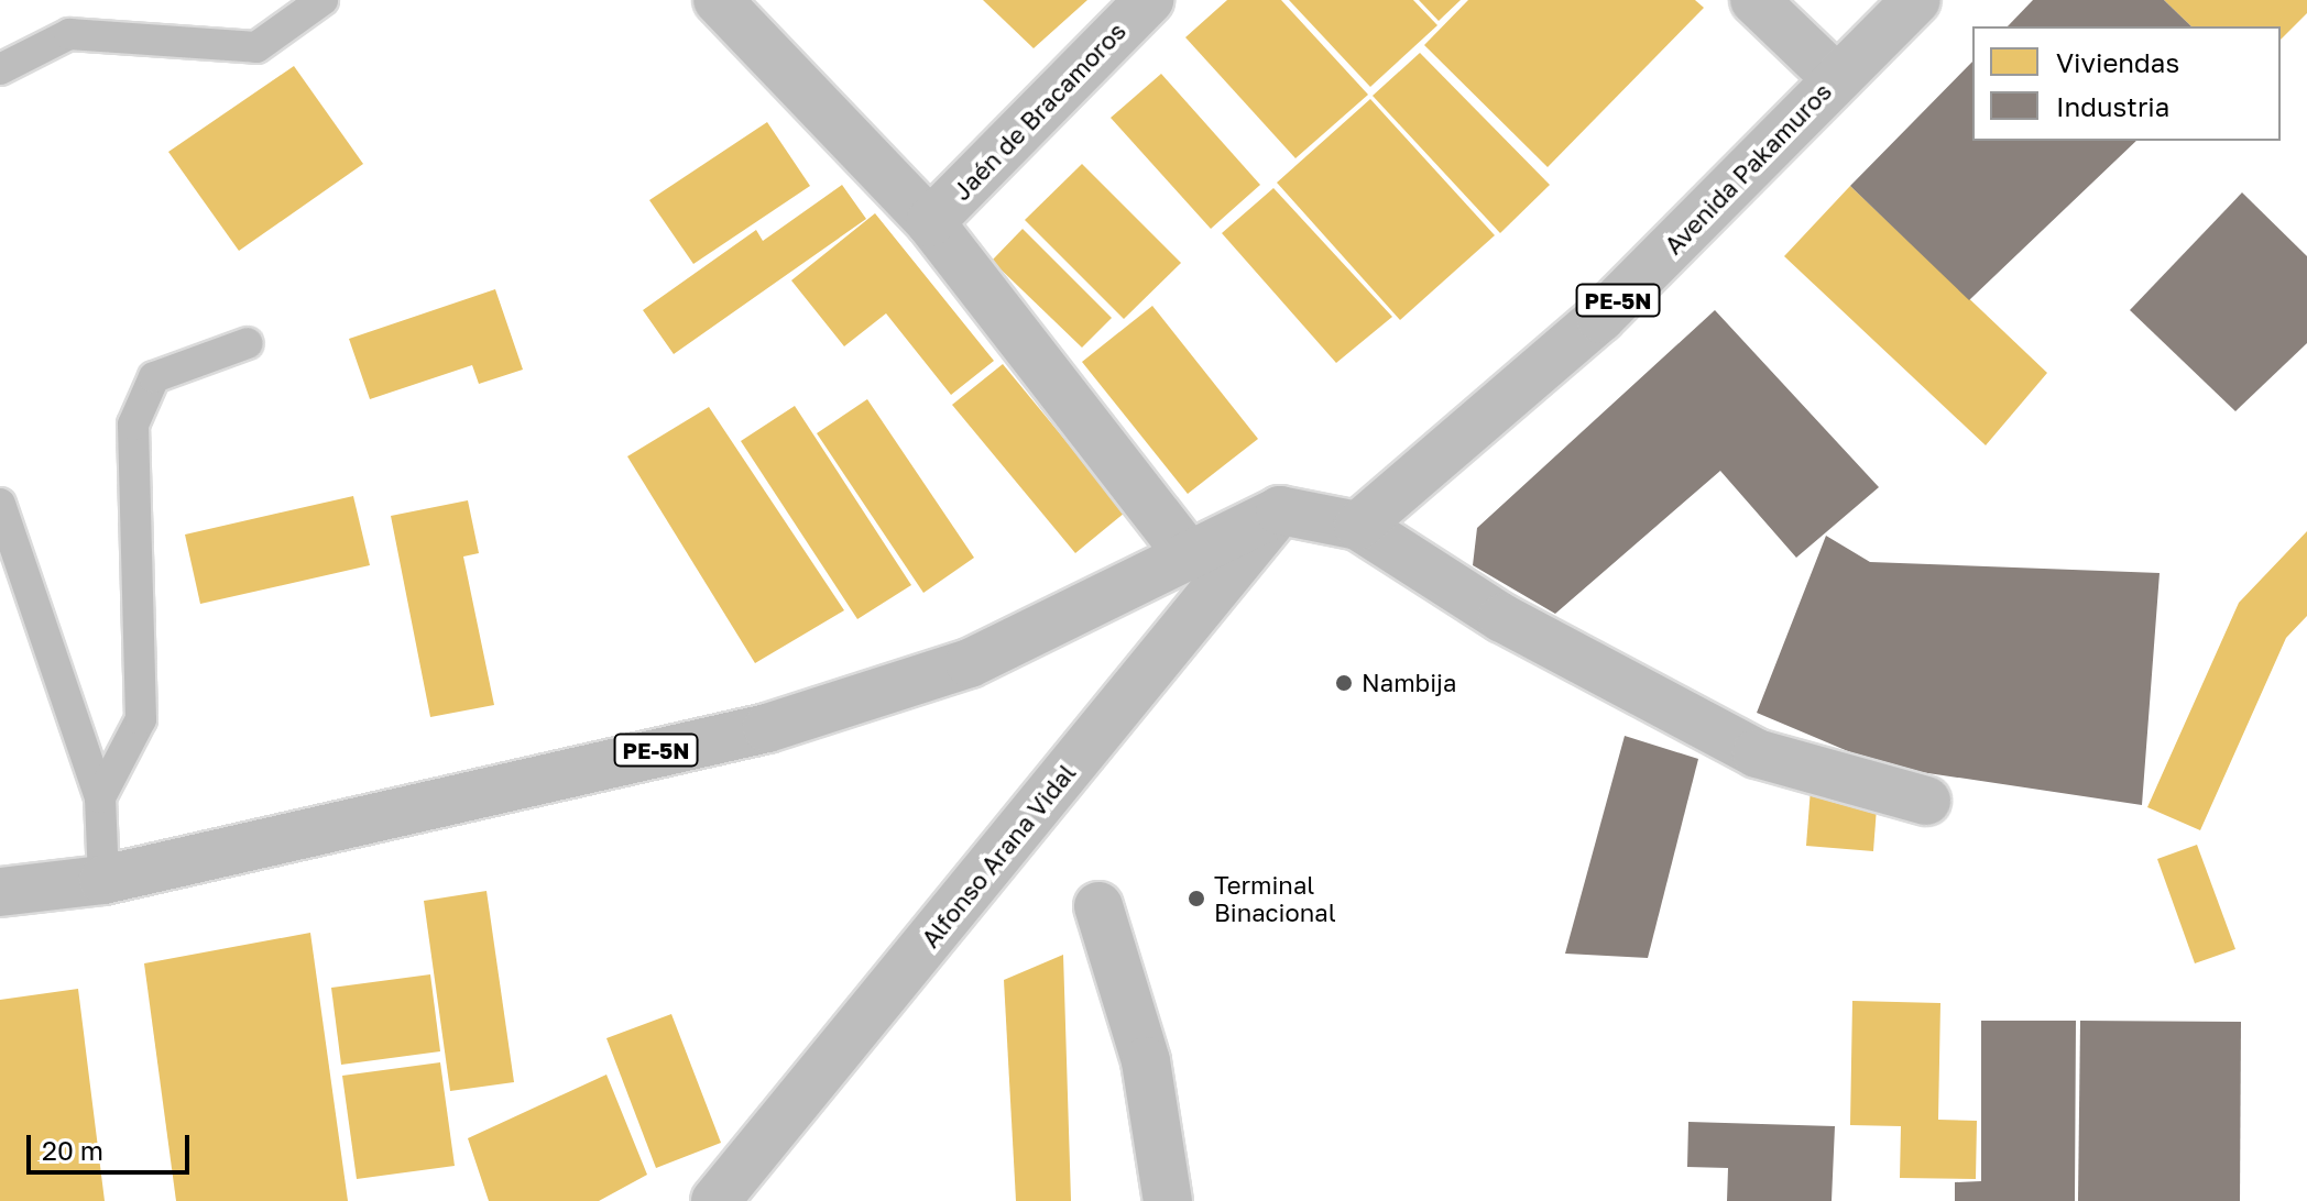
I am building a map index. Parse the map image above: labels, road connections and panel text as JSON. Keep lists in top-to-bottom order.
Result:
{
  "streets": {
    "main road": [
      "Jaén de Bracamoros",
      "Avenida Pakamuros",
      "PE-5N",
      "Alfonso Arana Vidal"
    ]
  },
  "crossings": [
    ["PE-5N", "Alfonso Arana Vidal"]
  ],
  "places": ["Nambija", "Terminal Binacional"],
  "legend": ["Viviendas", "Industria"],
  "scale_bar": "20 m"
}
